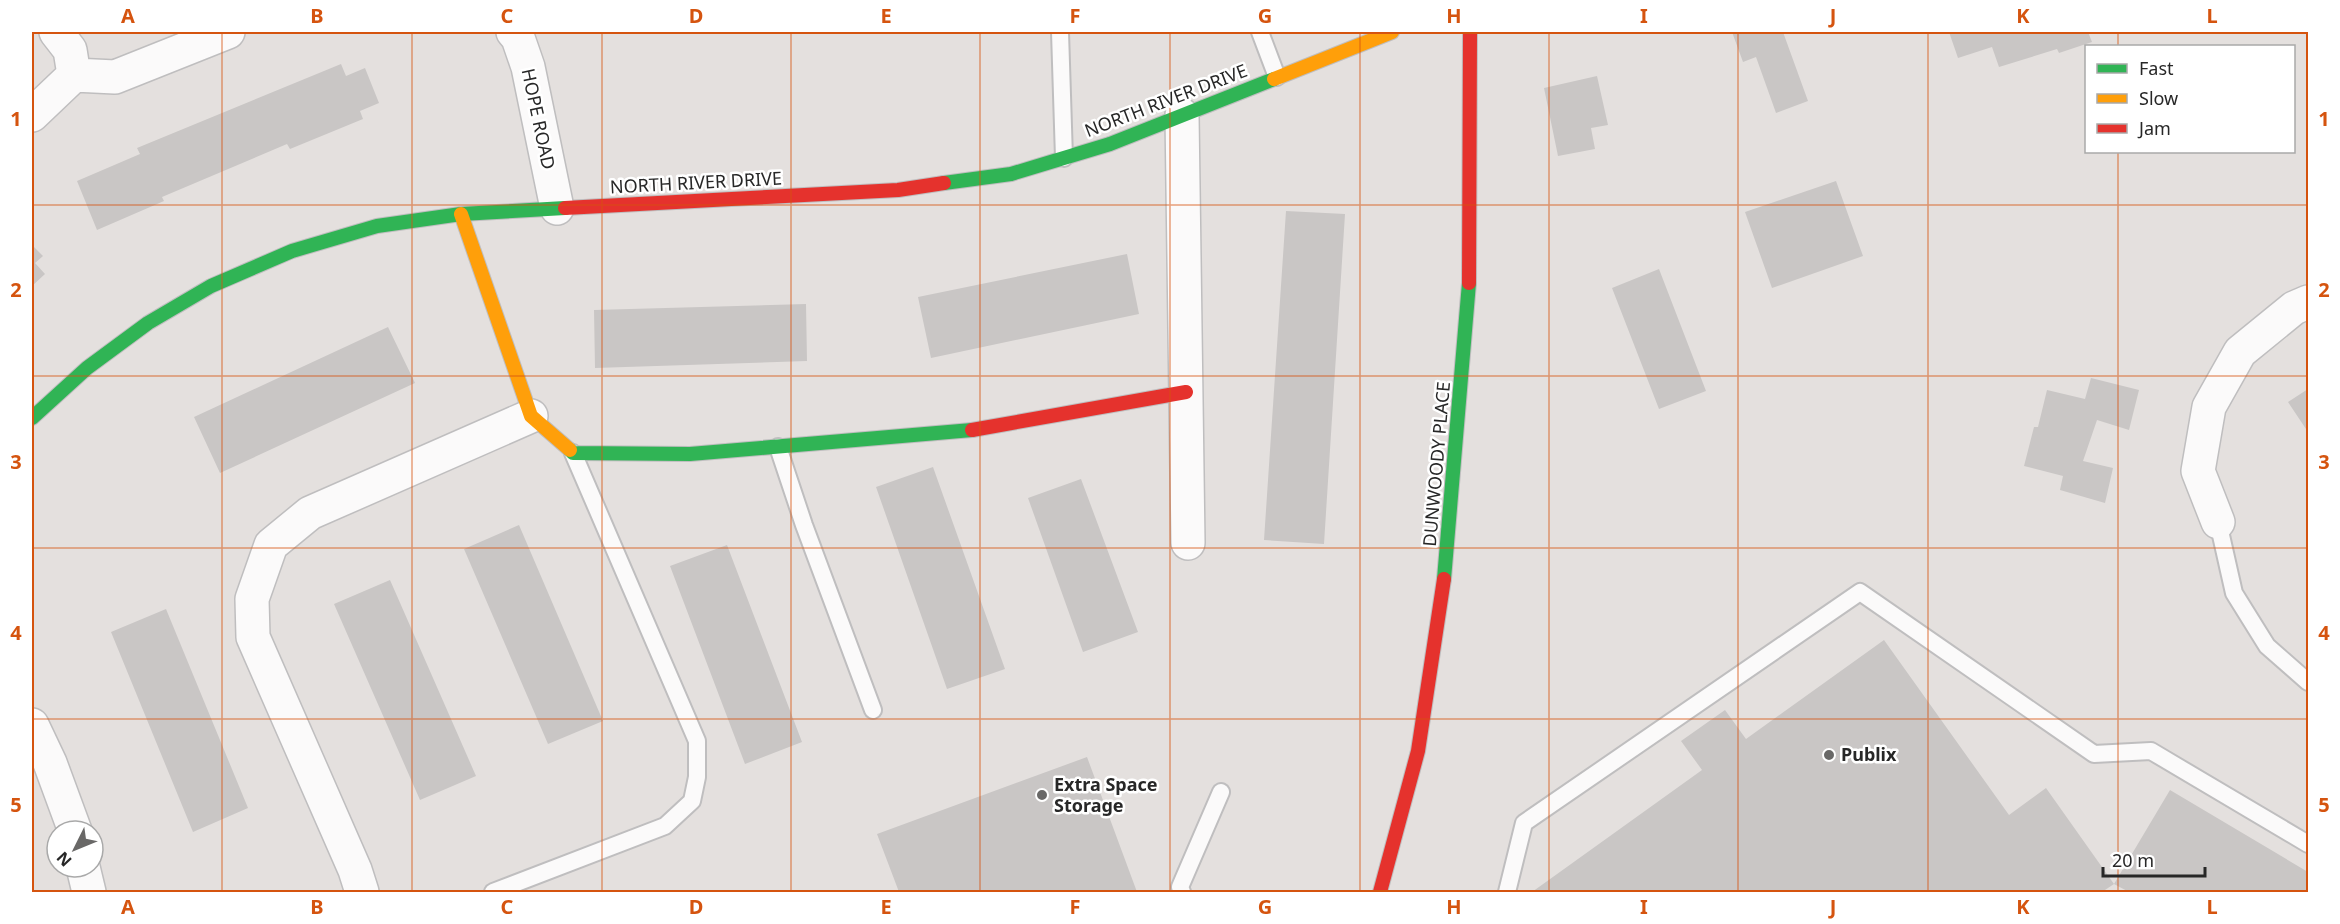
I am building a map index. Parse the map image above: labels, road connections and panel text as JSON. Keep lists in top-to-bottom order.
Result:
{
  "streets": {
    "street": ["NORTH RIVER DRIVE", "HOPE ROAD", "DUNWOODY PLACE"]
  },
  "crossings": [
    ["NORTH RIVER DRIVE", "HOPE ROAD"]
  ],
  "places": ["Publix", "Extra Space Storage"],
  "legend": ["Fast", "Slow", "Jam"],
  "scale_bar": "20 m",
  "north": "bottom left",
  "grid": {
    "columns": [
      "A",
      "B",
      "C",
      "D",
      "E",
      "F",
      "G",
      "H",
      "I",
      "J",
      "K",
      "L"
    ],
    "rows": [
      "1",
      "2",
      "3",
      "4",
      "5"
    ]
  }
}
